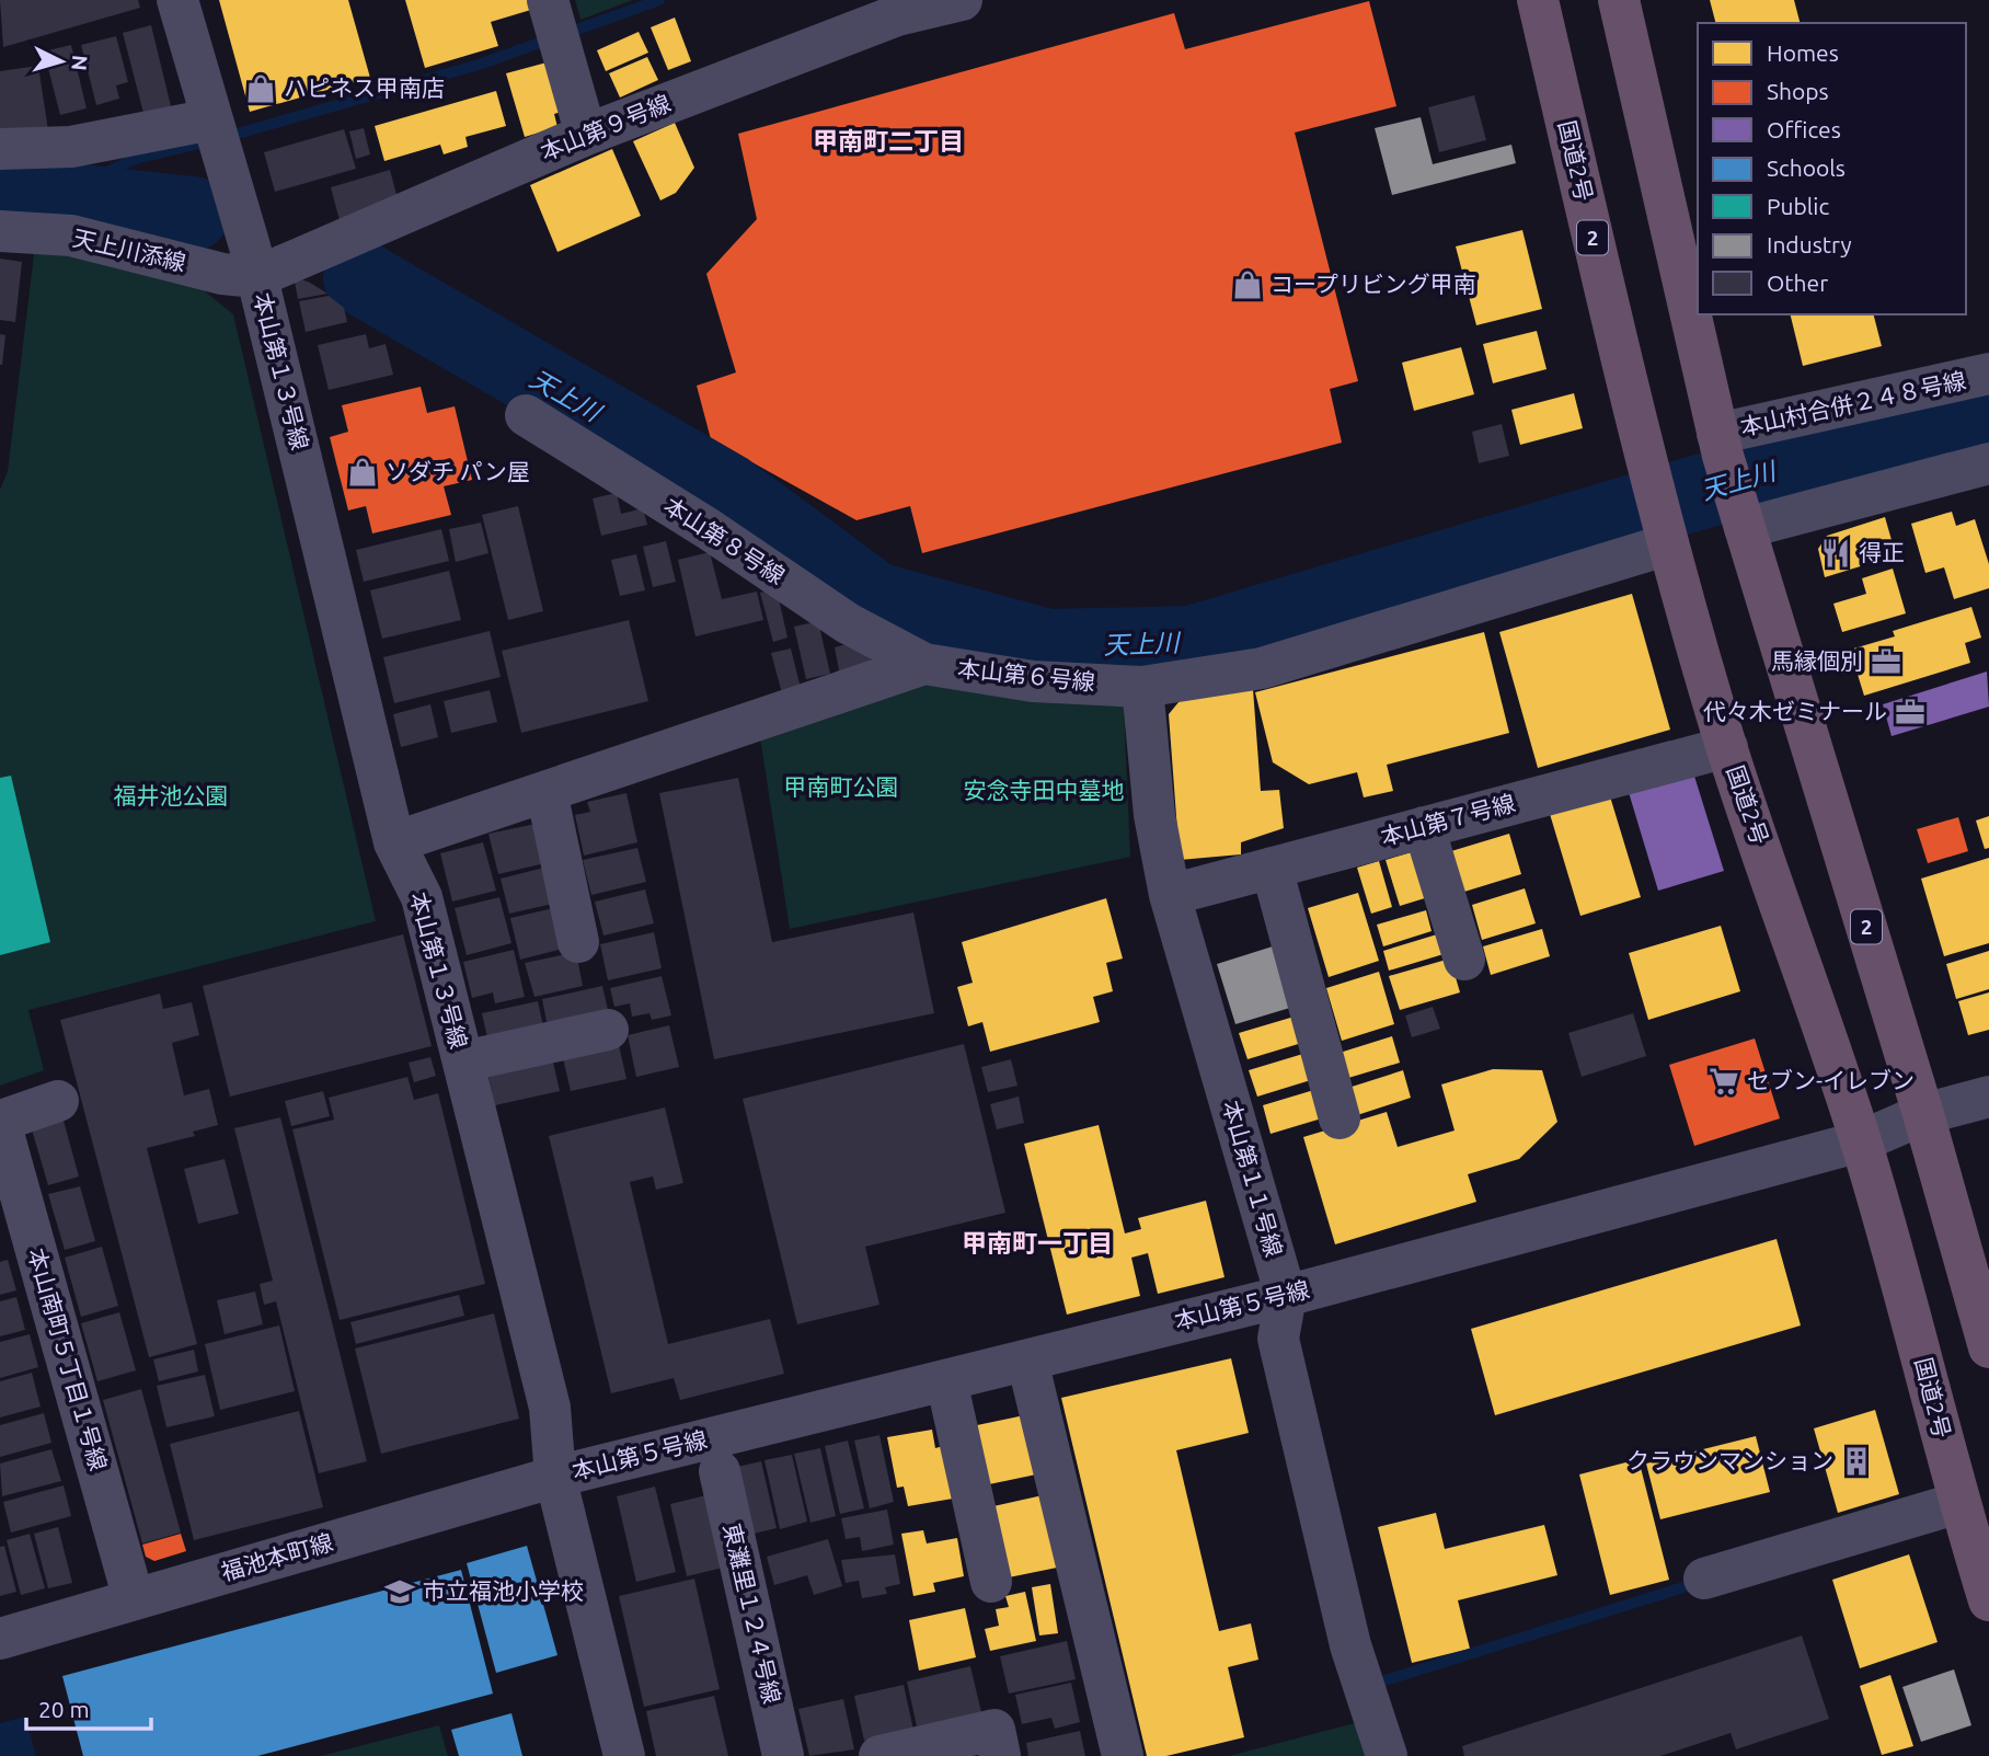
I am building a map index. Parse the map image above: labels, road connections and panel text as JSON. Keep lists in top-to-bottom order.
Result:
{
  "streets": {
    "highway": ["国道2号", "2"],
    "street": [
      "本山第９号線",
      "天上川添線",
      "本山第１３号線",
      "本山村合併２４８号線",
      "本山第８号線",
      "本山第６号線",
      "本山第７号線",
      "本山第１１号線",
      "本山第５号線",
      "本山南町５丁目１号線",
      "福池本町線",
      "東灘里１２４号線"
    ]
  },
  "crossings": [
    ["本山第９号線", "天上川添線"],
    ["本山第９号線", "本山第１３号線"],
    ["国道2号", "本山第６号線"],
    ["国道2号", "本山第７号線"],
    ["国道2号", "本山第５号線"],
    ["2", "本山村合併２４８号線"],
    ["2", "本山第５号線"],
    ["天上川添線", "本山第１３号線"],
    ["本山第１３号線", "本山第６号線"],
    ["本山第１３号線", "本山第５号線"],
    ["本山第１３号線", "福池本町線"],
    ["本山第８号線", "本山第６号線"],
    ["本山第６号線", "本山第１１号線"],
    ["本山第７号線", "本山第１１号線"],
    ["本山第１１号線", "本山第５号線"],
    ["本山第５号線", "福池本町線"],
    ["本山南町５丁目１号線", "福池本町線"]
  ],
  "districts": ["甲南町二丁目", "甲南町一丁目"],
  "water": ["天上川"],
  "parks": ["甲南町公園", "安念寺田中墓地", "福井池公園"],
  "places": {
    "shop": ["ハピネス甲南店", "コープリビング甲南", "ソダチ パン屋"],
    "restaurant": ["得正"],
    "office": ["馬縁個別", "代々木ゼミナール"],
    "supermarket": ["セブン-イレブン"],
    "building": ["クラウンマンション"],
    "school or university": ["市立福池小学校"]
  },
  "legend": [
    "Homes",
    "Shops",
    "Offices",
    "Schools",
    "Public",
    "Industry",
    "Other"
  ],
  "scale_bar": "20 m",
  "north": "right"
}
